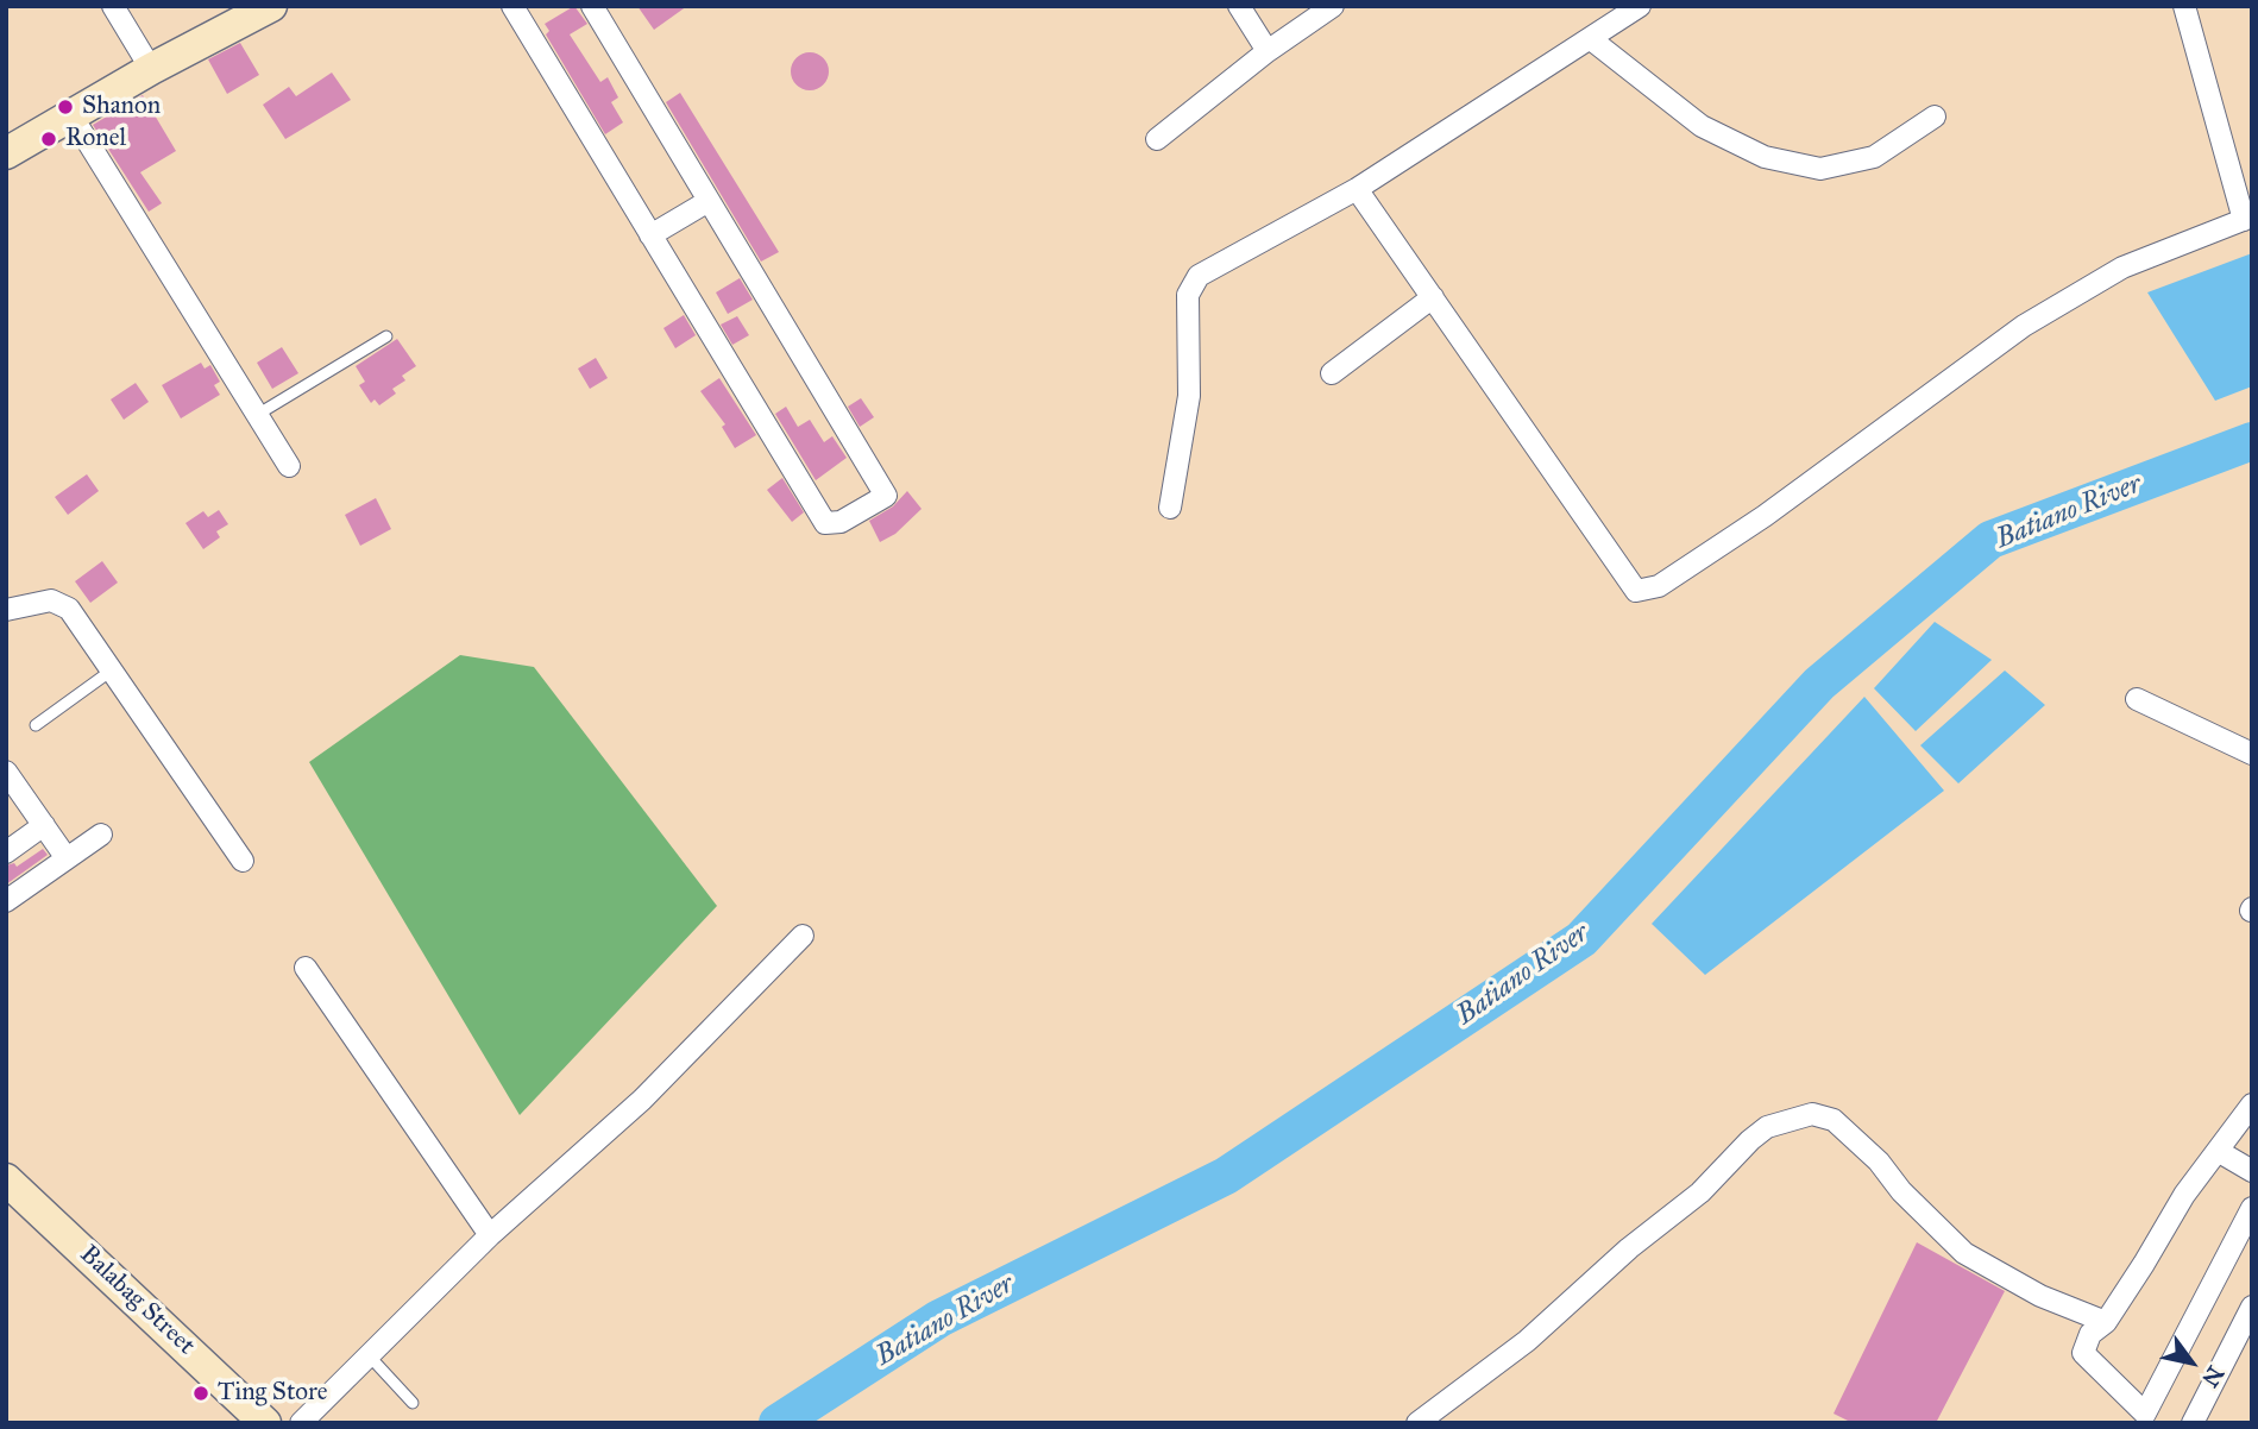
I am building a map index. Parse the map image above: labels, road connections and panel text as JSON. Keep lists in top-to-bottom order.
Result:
{
  "streets": {
    "street": ["Balabag Street"]
  },
  "water": ["Batiano River"],
  "places": ["Shanon", "Ronel", "Ting Store"],
  "north": "bottom right"
}
